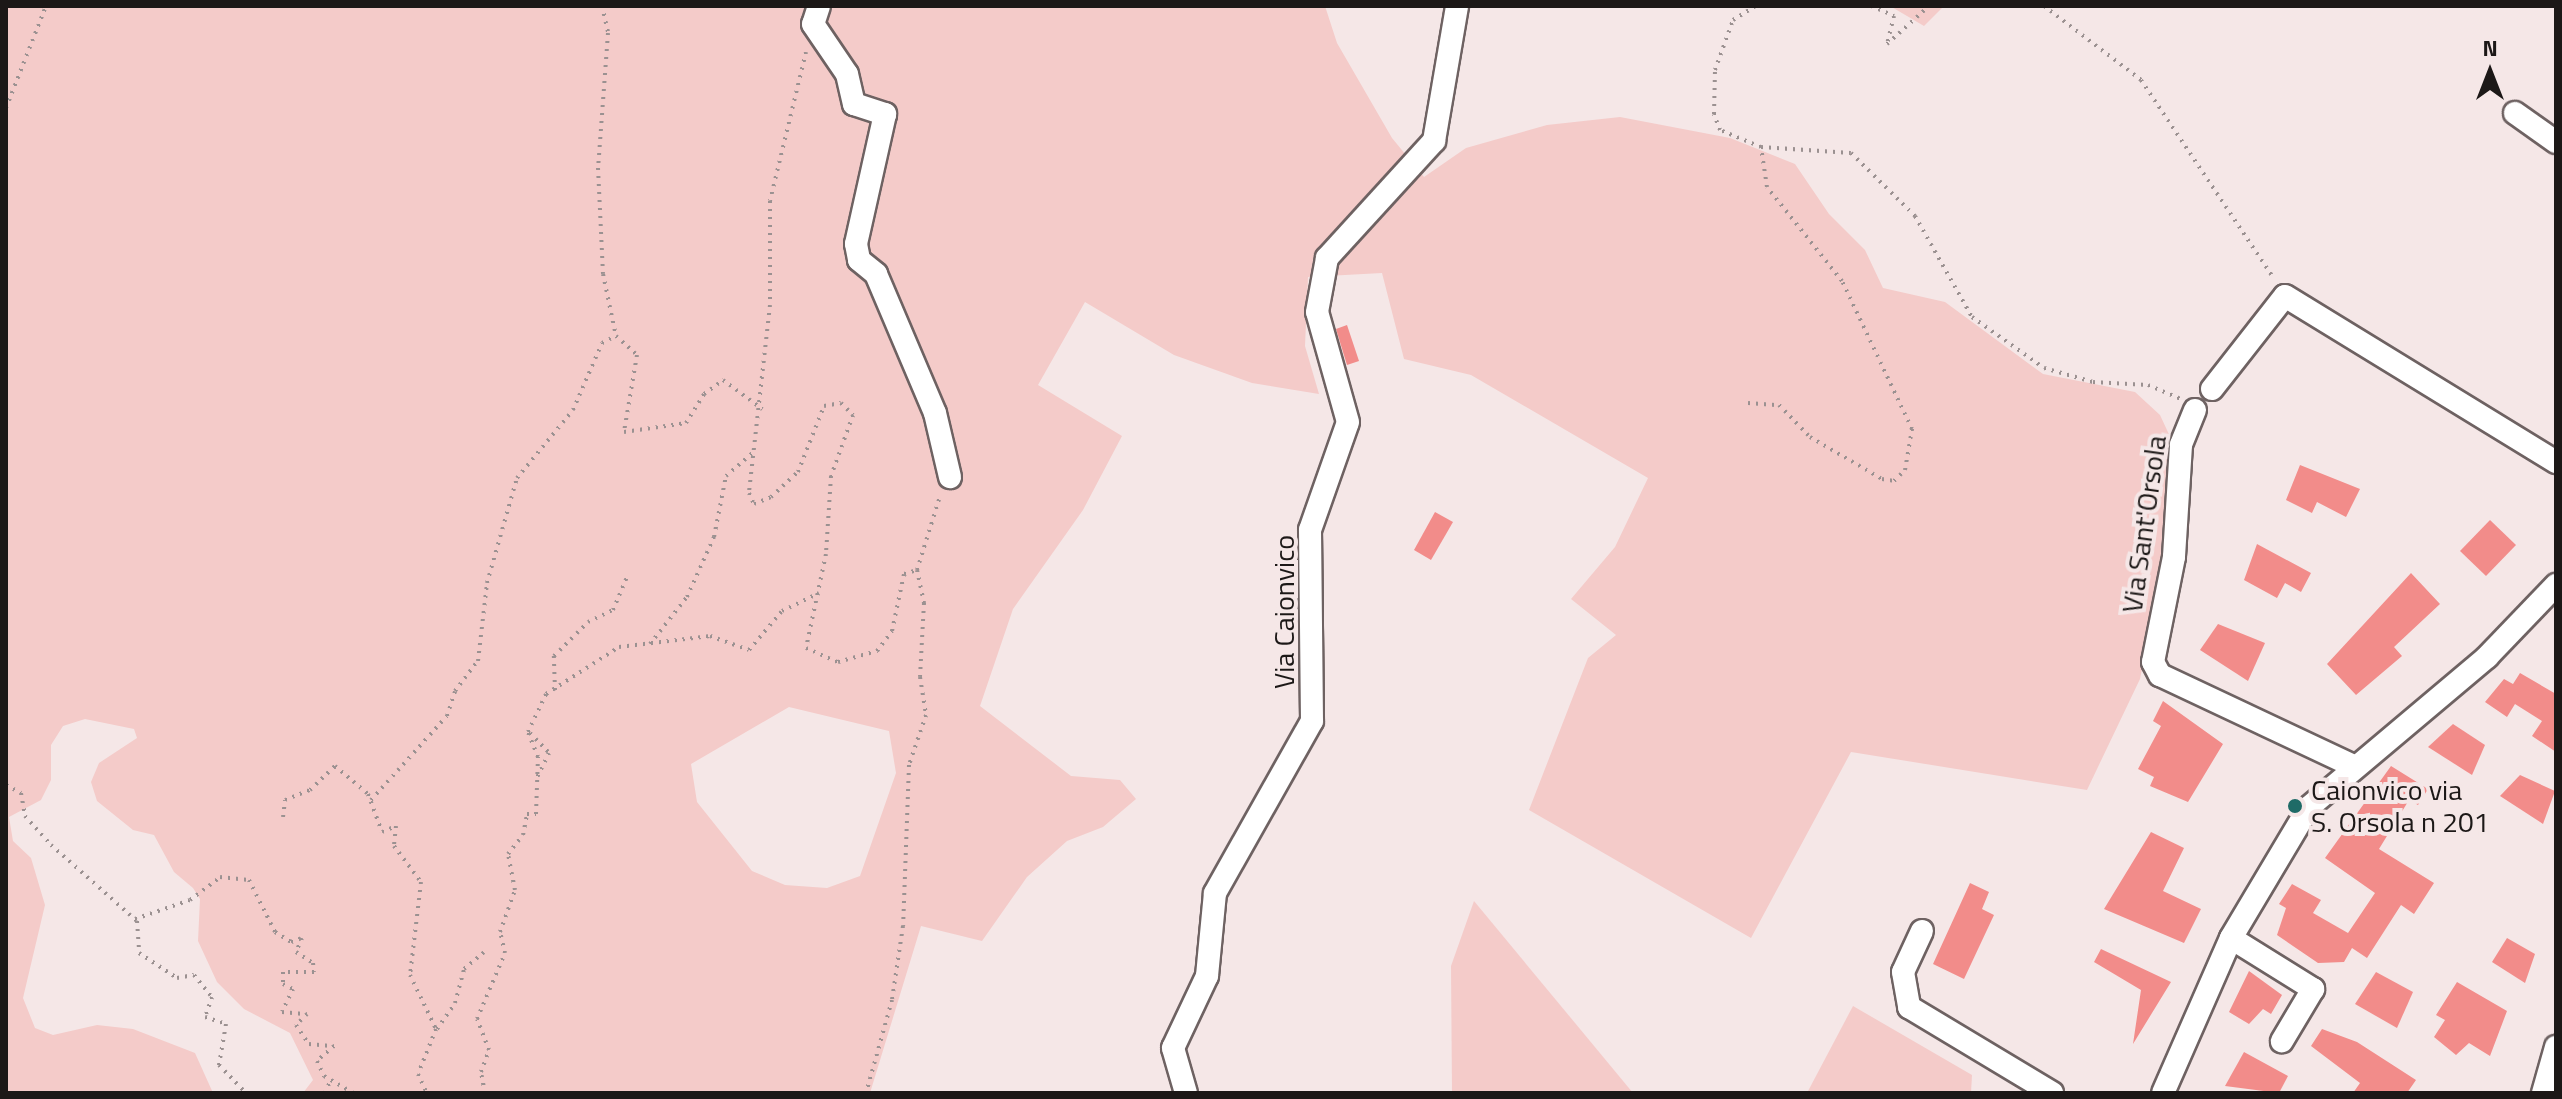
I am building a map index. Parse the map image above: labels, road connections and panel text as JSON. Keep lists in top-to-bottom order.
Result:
{
  "streets": {
    "street": ["Via Sant'Orsola", "Via Caionvico"]
  },
  "places": ["Caionvico via S. Orsola n 201"],
  "north": "top"
}
